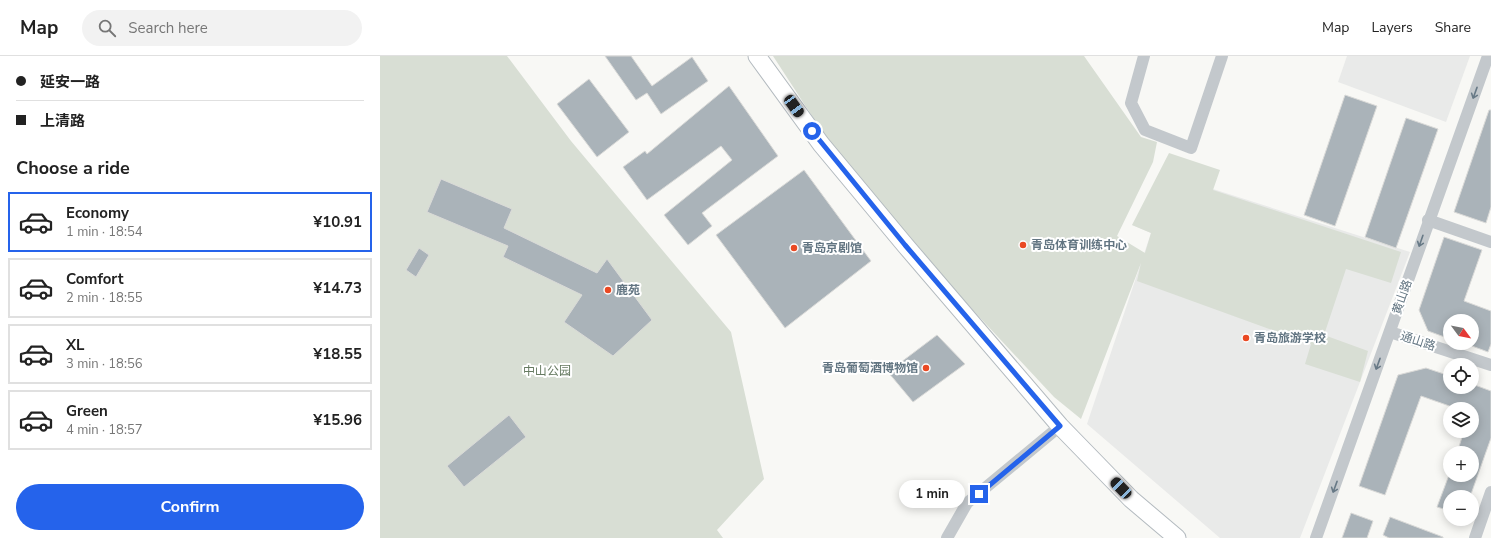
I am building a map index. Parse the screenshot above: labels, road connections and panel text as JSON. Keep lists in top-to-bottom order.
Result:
{
  "streets": {
    "street": ["黄山路", "通山路"]
  },
  "crossings": [
    ["黄山路", "通山路"]
  ],
  "one_way": ["黄山路"],
  "parks": ["中山公园"],
  "places": [
    "青岛体育训练中心",
    "青岛京剧馆",
    "鹿苑",
    "青岛旅游学校",
    "青岛葡萄酒博物馆"
  ],
  "north": "bottom right",
  "page": {
    "header": "Map",
    "search": "Search here",
    "nav": ["Map", "Layers", "Share"],
    "banner": ["延安一路", "上清路"],
    "heading": "Choose a ride",
    "list": [
      {
        "name": "Economy",
        "note": "1 min · 18:54",
        "value": "¥10.91"
      },
      {
        "name": "Comfort",
        "note": "2 min · 18:55",
        "value": "¥14.73"
      },
      {
        "name": "XL",
        "note": "3 min · 18:56",
        "value": "¥18.55"
      },
      {
        "name": "Green",
        "note": "4 min · 18:57",
        "value": "¥15.96"
      }
    ],
    "map_buttons": ["+", "−"],
    "buttons": "Confirm",
    "bubble": "1 min"
  }
}
